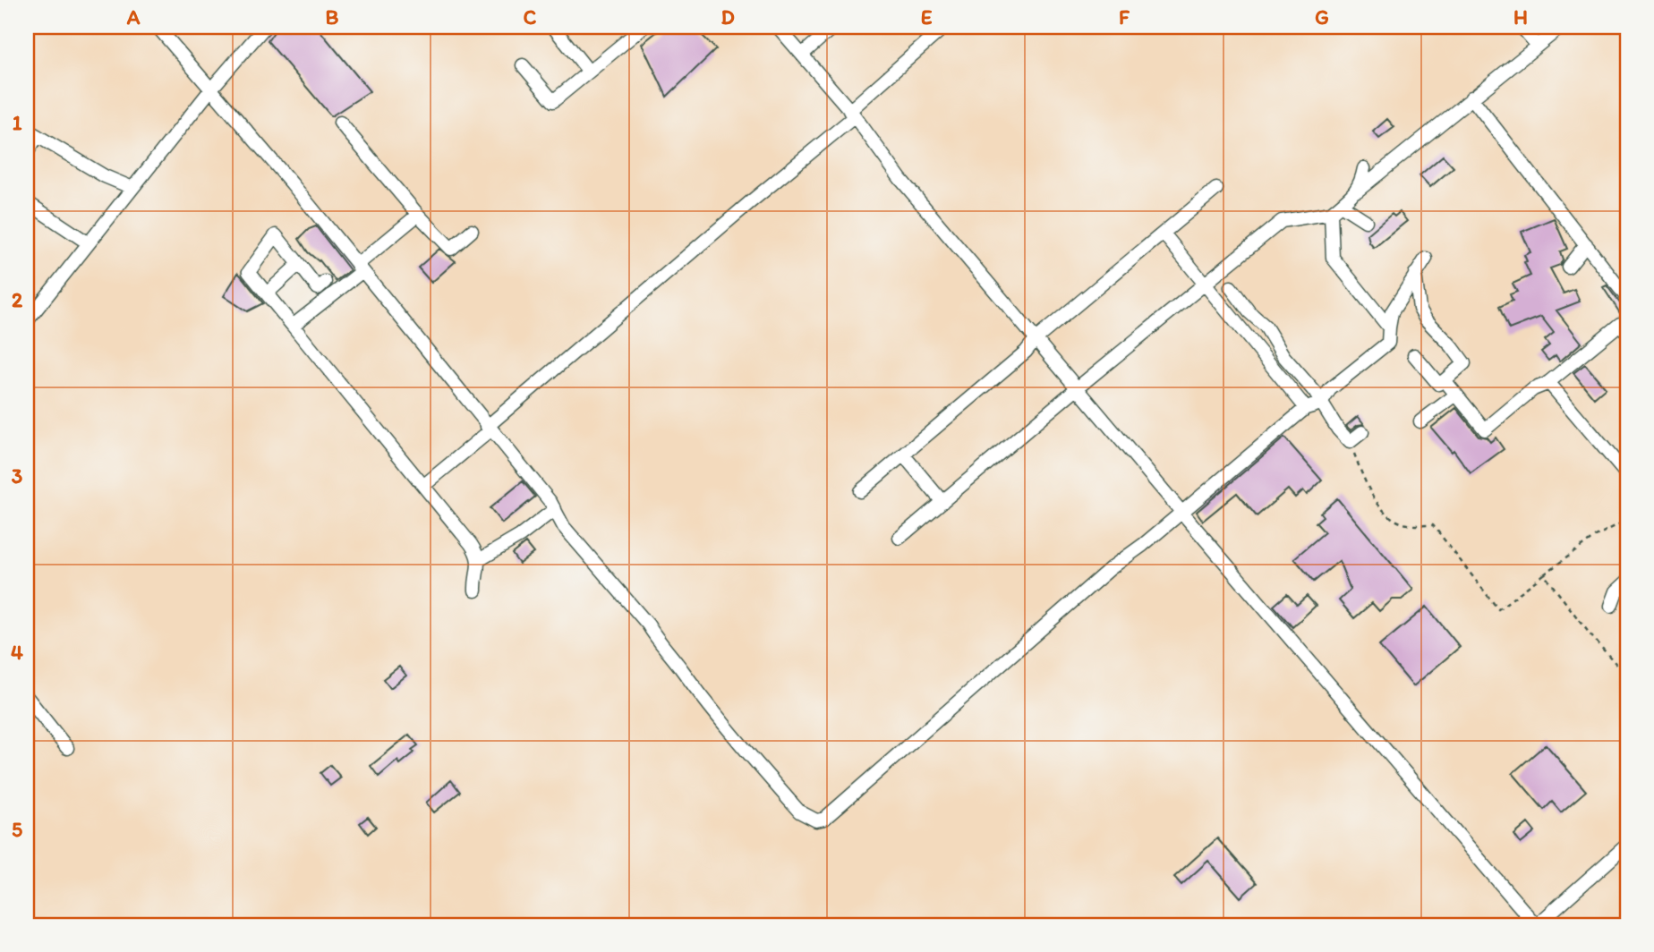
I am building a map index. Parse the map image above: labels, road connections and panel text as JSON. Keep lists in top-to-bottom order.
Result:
{
  "grid": {
    "columns": [
      "A",
      "B",
      "C",
      "D",
      "E",
      "F",
      "G",
      "H"
    ],
    "rows": [
      "1",
      "2",
      "3",
      "4",
      "5"
    ]
  }
}
